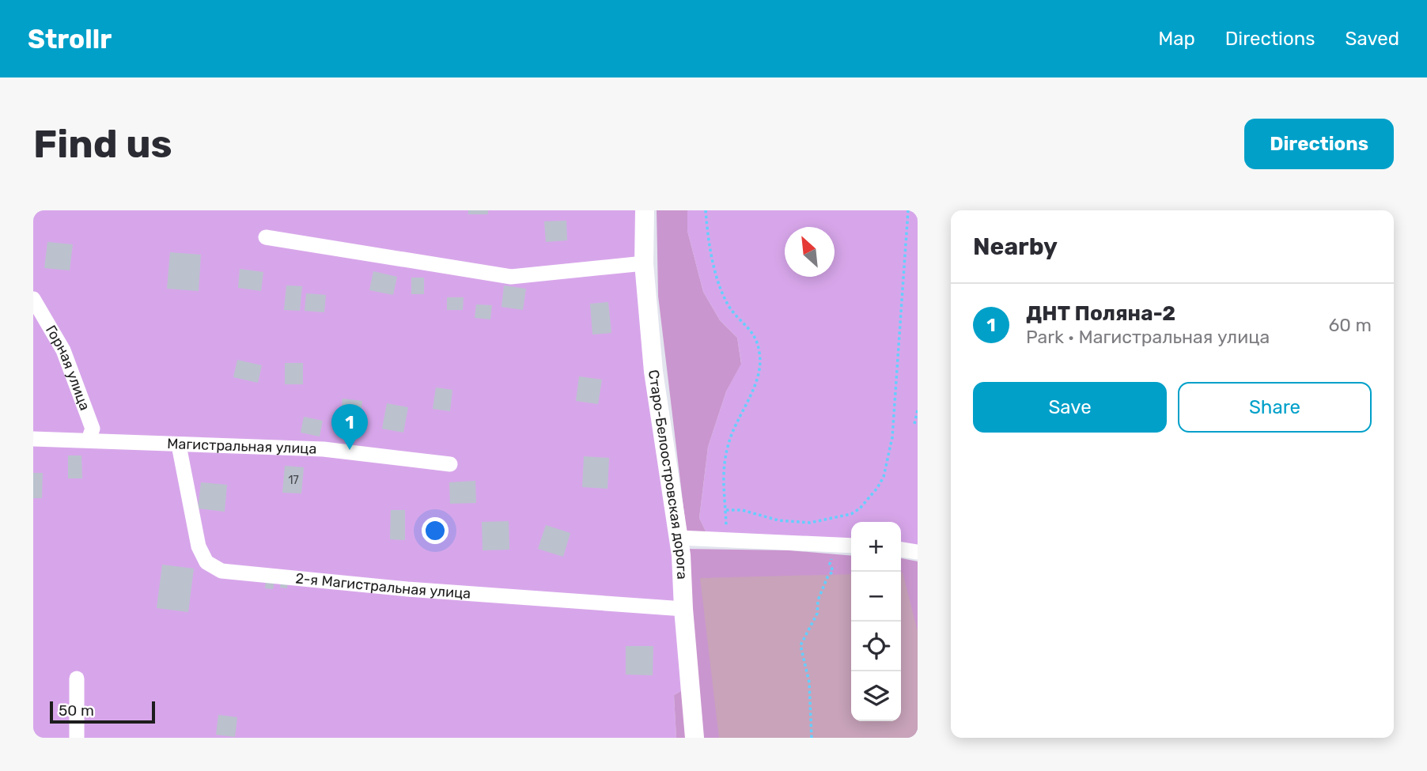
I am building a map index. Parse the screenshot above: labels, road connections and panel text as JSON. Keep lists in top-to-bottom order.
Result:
{
  "streets": {
    "street": [
      "Горная улица",
      "Магистральная улица",
      "Старо-Белоостровская дорога",
      "2-я Магистральная улица"
    ]
  },
  "crossings": [
    ["Горная улица", "Магистральная улица"],
    ["Магистральная улица", "2-я Магистральная улица"],
    ["Старо-Белоостровская дорога", "2-я Магистральная улица"]
  ],
  "house_numbers": ["17"],
  "scale_bar": "50 m",
  "north": "top left",
  "page": {
    "header": "Strollr",
    "nav": ["Map", "Directions", "Saved"],
    "buttons": [
      "Directions",
      ["Save", "Share"]
    ],
    "title": "Find us",
    "heading": "Nearby",
    "list": [
      {
        "mark": "1",
        "name": "ДНТ Поляна-2",
        "note": "Park · Магистральная улица",
        "value": "60 m"
      }
    ],
    "pins": "1",
    "map_buttons": ["+", "−"],
    "scale": "50 m"
  }
}
